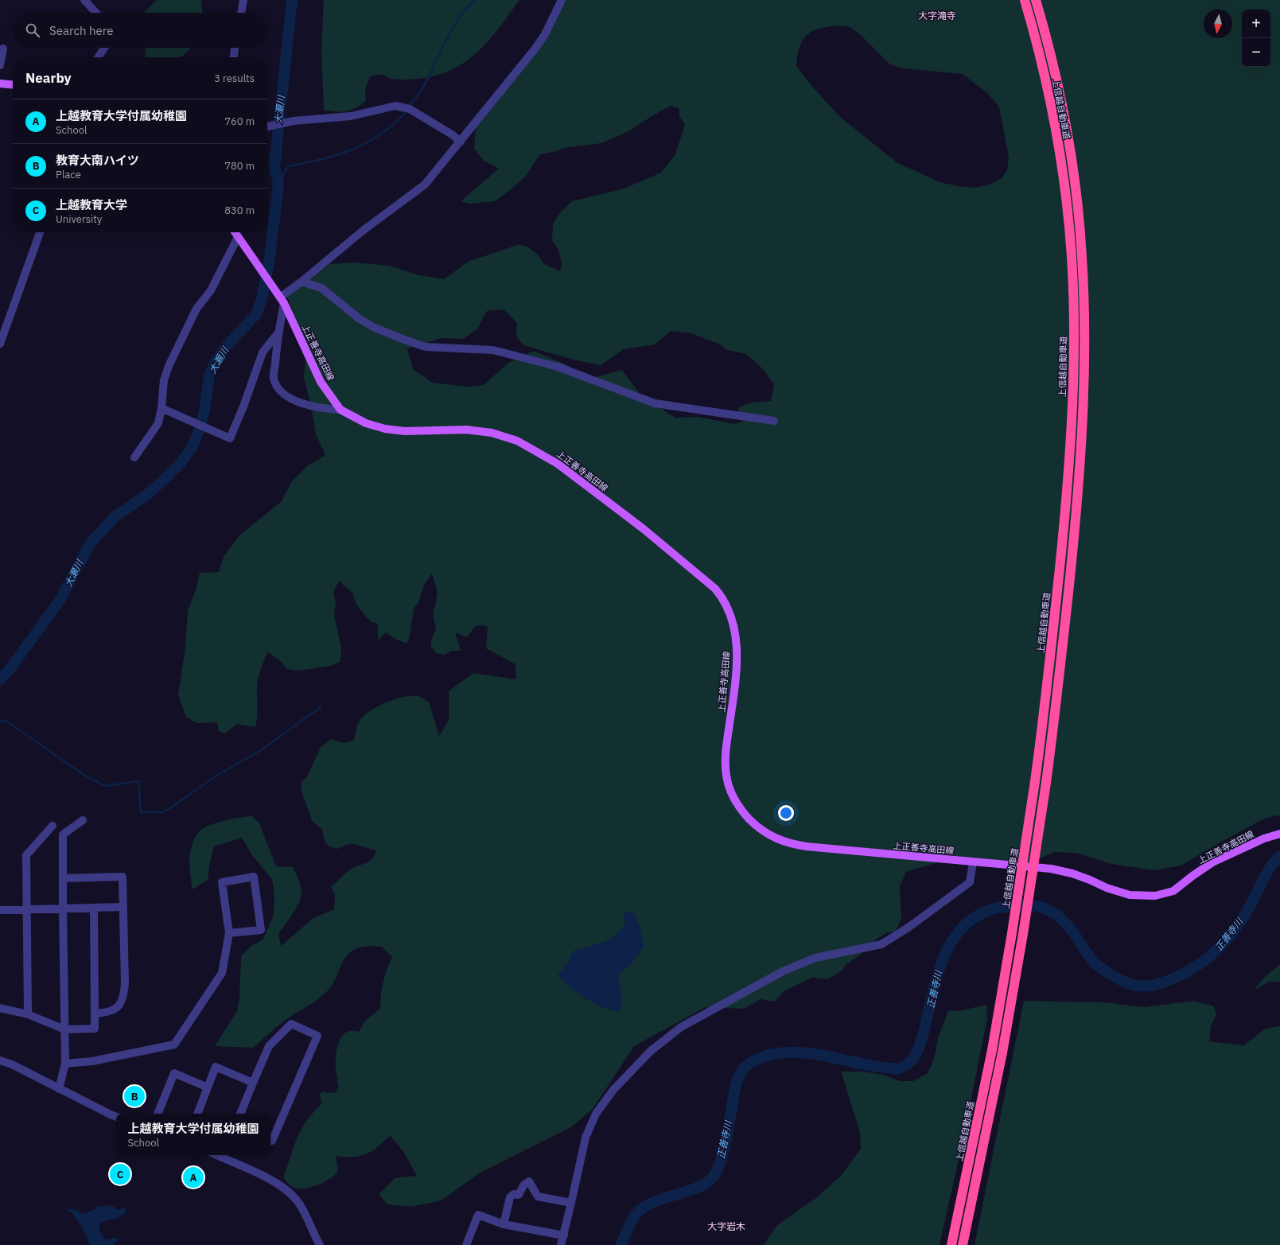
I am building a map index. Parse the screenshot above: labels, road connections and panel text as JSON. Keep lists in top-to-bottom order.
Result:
{
  "streets": {
    "highway": ["上信越自動車道"],
    "main road": ["上正善寺高田線"]
  },
  "districts": ["大字滝寺", "大字岩木"],
  "water": ["大瀬川", "正善寺川"],
  "north": "bottom",
  "page": {
    "map_buttons": ["+", "−"],
    "search": "Search here",
    "heading": ["Nearby", "3 results"],
    "list": [
      {
        "mark": "A",
        "name": "上越教育大学付属幼稚園",
        "note": "School",
        "value": "760 m"
      },
      {
        "mark": "B",
        "name": "教育大南ハイツ",
        "note": "Place",
        "value": "780 m"
      },
      {
        "mark": "C",
        "name": "上越教育大学",
        "note": "University",
        "value": "830 m"
      }
    ],
    "pins": ["B", "C", "A"],
    "popup": ["上越教育大学付属幼稚園", "School"]
  }
}
